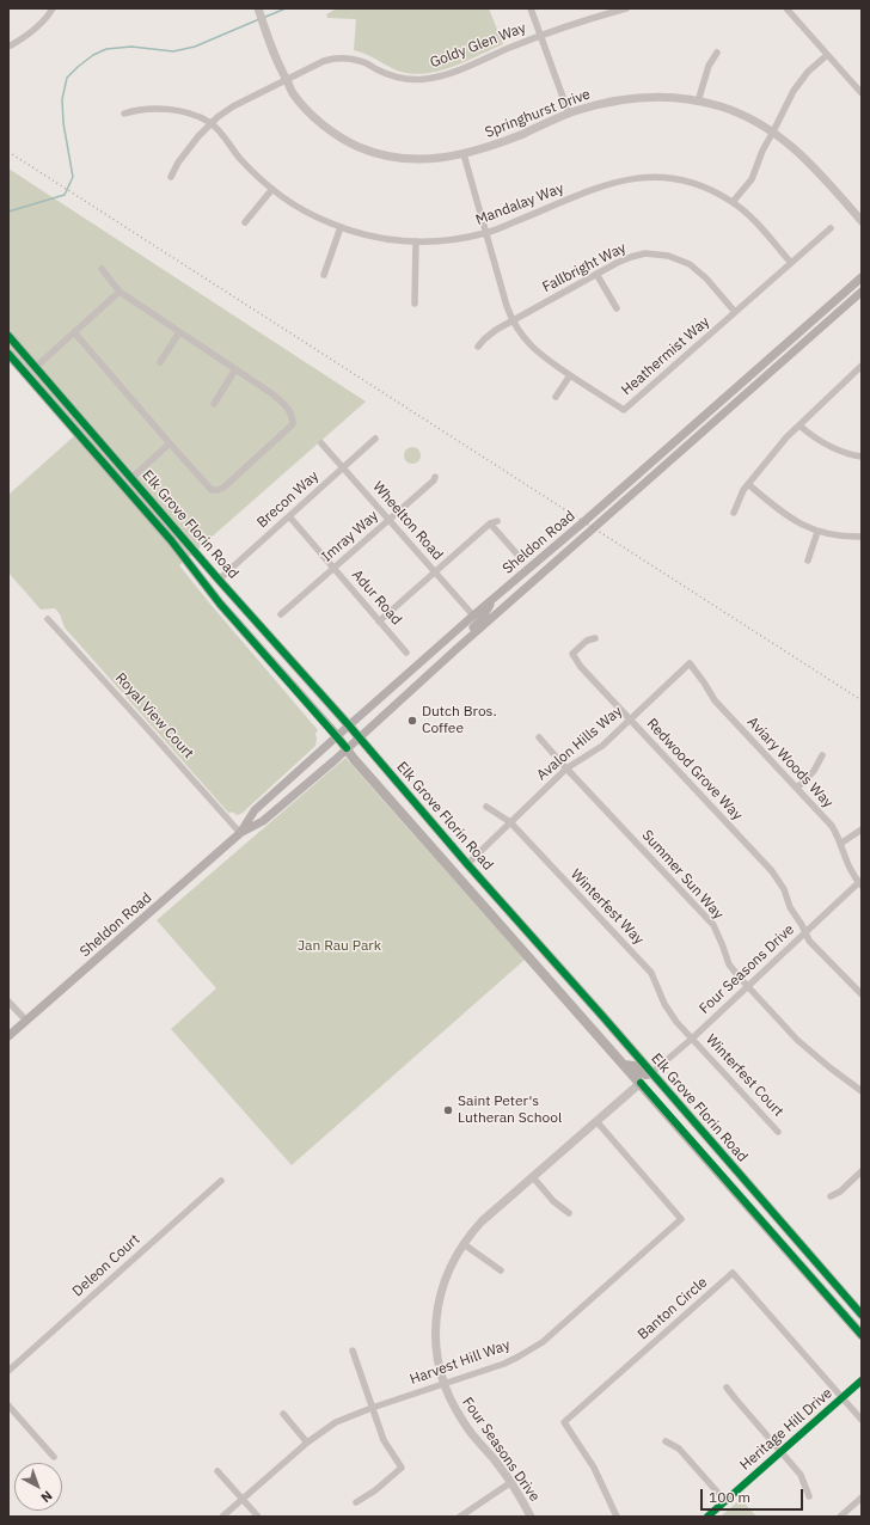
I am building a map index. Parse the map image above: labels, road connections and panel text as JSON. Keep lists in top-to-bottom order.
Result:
{
  "streets": {
    "main road": ["Elk Grove Florin Road", "Sheldon Road"],
    "street": [
      "Goldy Glen Way",
      "Springhurst Drive",
      "Mandalay Way",
      "Fallbright Way",
      "Heathermist Way",
      "Brecon Way",
      "Wheelton Road",
      "Imray Way",
      "Adur Road",
      "Royal View Court",
      "Avalon Hills Way",
      "Aviary Woods Way",
      "Redwood Grove Way",
      "Summer Sun Way",
      "Winterfest Way",
      "Four Seasons Drive",
      "Winterfest Court",
      "Deleon Court",
      "Banton Circle",
      "Harvest Hill Way",
      "Heritage Hill Drive"
    ]
  },
  "crossings": [
    ["Goldy Glen Way", "Springhurst Drive"],
    ["Goldy Glen Way", "Mandalay Way"],
    ["Springhurst Drive", "Heathermist Way"],
    ["Mandalay Way", "Heathermist Way"],
    ["Fallbright Way", "Heathermist Way"],
    ["Brecon Way", "Wheelton Road"],
    ["Brecon Way", "Elk Grove Florin Road"],
    ["Brecon Way", "Adur Road"],
    ["Wheelton Road", "Imray Way"],
    ["Wheelton Road", "Sheldon Road"],
    ["Elk Grove Florin Road", "Sheldon Road"],
    ["Elk Grove Florin Road", "Avalon Hills Way"],
    ["Elk Grove Florin Road", "Four Seasons Drive"],
    ["Imray Way", "Adur Road"],
    ["Sheldon Road", "Royal View Court"],
    ["Avalon Hills Way", "Aviary Woods Way"],
    ["Avalon Hills Way", "Redwood Grove Way"],
    ["Avalon Hills Way", "Summer Sun Way"],
    ["Avalon Hills Way", "Winterfest Way"],
    ["Aviary Woods Way", "Four Seasons Drive"],
    ["Redwood Grove Way", "Four Seasons Drive"],
    ["Summer Sun Way", "Four Seasons Drive"],
    ["Winterfest Way", "Four Seasons Drive"],
    ["Winterfest Way", "Winterfest Court"],
    ["Four Seasons Drive", "Winterfest Court"],
    ["Four Seasons Drive", "Harvest Hill Way"],
    ["Banton Circle", "Heritage Hill Drive"]
  ],
  "parks": ["Jan Rau Park"],
  "places": ["Dutch Bros. Coffee", "Saint Peter's Lutheran School"],
  "scale_bar": "100 m",
  "north": "bottom right"
}
